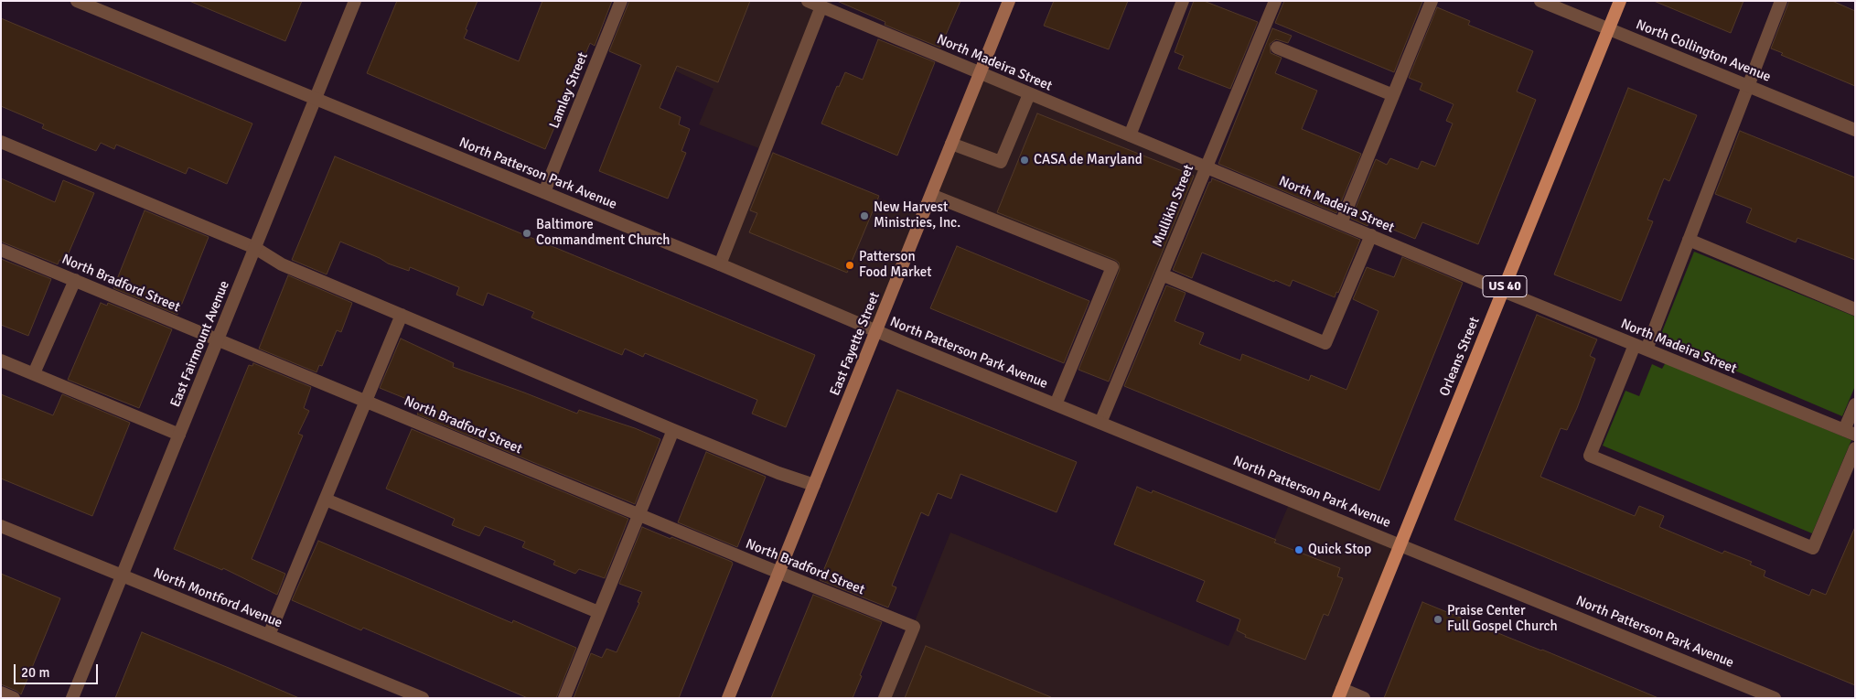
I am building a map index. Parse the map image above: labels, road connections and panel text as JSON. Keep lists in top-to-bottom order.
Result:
{
  "streets": {
    "main road": ["US 40", "East Fayette Street", "Orleans Street"],
    "street": [
      "North Collington Avenue",
      "North Madeira Street",
      "Lamley Street",
      "North Patterson Park Avenue",
      "Mullikin Street",
      "North Bradford Street",
      "East Fairmount Avenue",
      "North Montford Avenue"
    ]
  },
  "crossings": [
    ["North Collington Avenue", "Orleans Street"],
    ["North Madeira Street", "Mullikin Street"],
    ["North Madeira Street", "East Fayette Street"],
    ["North Madeira Street", "Orleans Street"],
    ["Lamley Street", "North Patterson Park Avenue"],
    ["North Patterson Park Avenue", "Mullikin Street"],
    ["North Patterson Park Avenue", "East Fairmount Avenue"],
    ["North Patterson Park Avenue", "East Fayette Street"],
    ["North Patterson Park Avenue", "Orleans Street"],
    ["North Bradford Street", "East Fairmount Avenue"],
    ["North Bradford Street", "East Fayette Street"],
    ["East Fairmount Avenue", "North Montford Avenue"]
  ],
  "places": [
    "CASA de Maryland",
    "New Harvest Ministries, Inc.",
    "Baltimore Commandment Church",
    "Patterson Food Market",
    "Quick Stop",
    "Praise Center Full Gospel Church"
  ],
  "scale_bar": "20 m"
}
